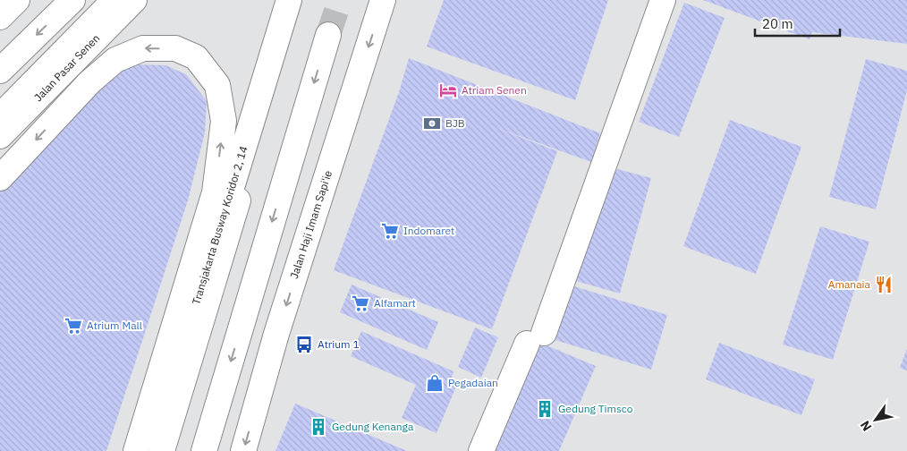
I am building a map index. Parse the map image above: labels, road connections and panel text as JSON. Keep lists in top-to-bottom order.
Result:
{
  "streets": {
    "street": ["Jalan Pasar Senen", "Jalan Haji Imam Sapi'ie", "Transjakarta Busway Koridor 2, 14"]
  },
  "places": {
    "hotel": ["Atriam Senen"],
    "bank": ["BJB"],
    "supermarket": ["Indomaret", "Alfamart", "Atrium Mall"],
    "restaurant": ["Amanaia"],
    "bus stop": ["Atrium 1"],
    "shop": ["Pegadaian"],
    "building": ["Gedung Timsco", "Gedung Kenanga"]
  },
  "scale_bar": "20 m",
  "north": "bottom left"
}
